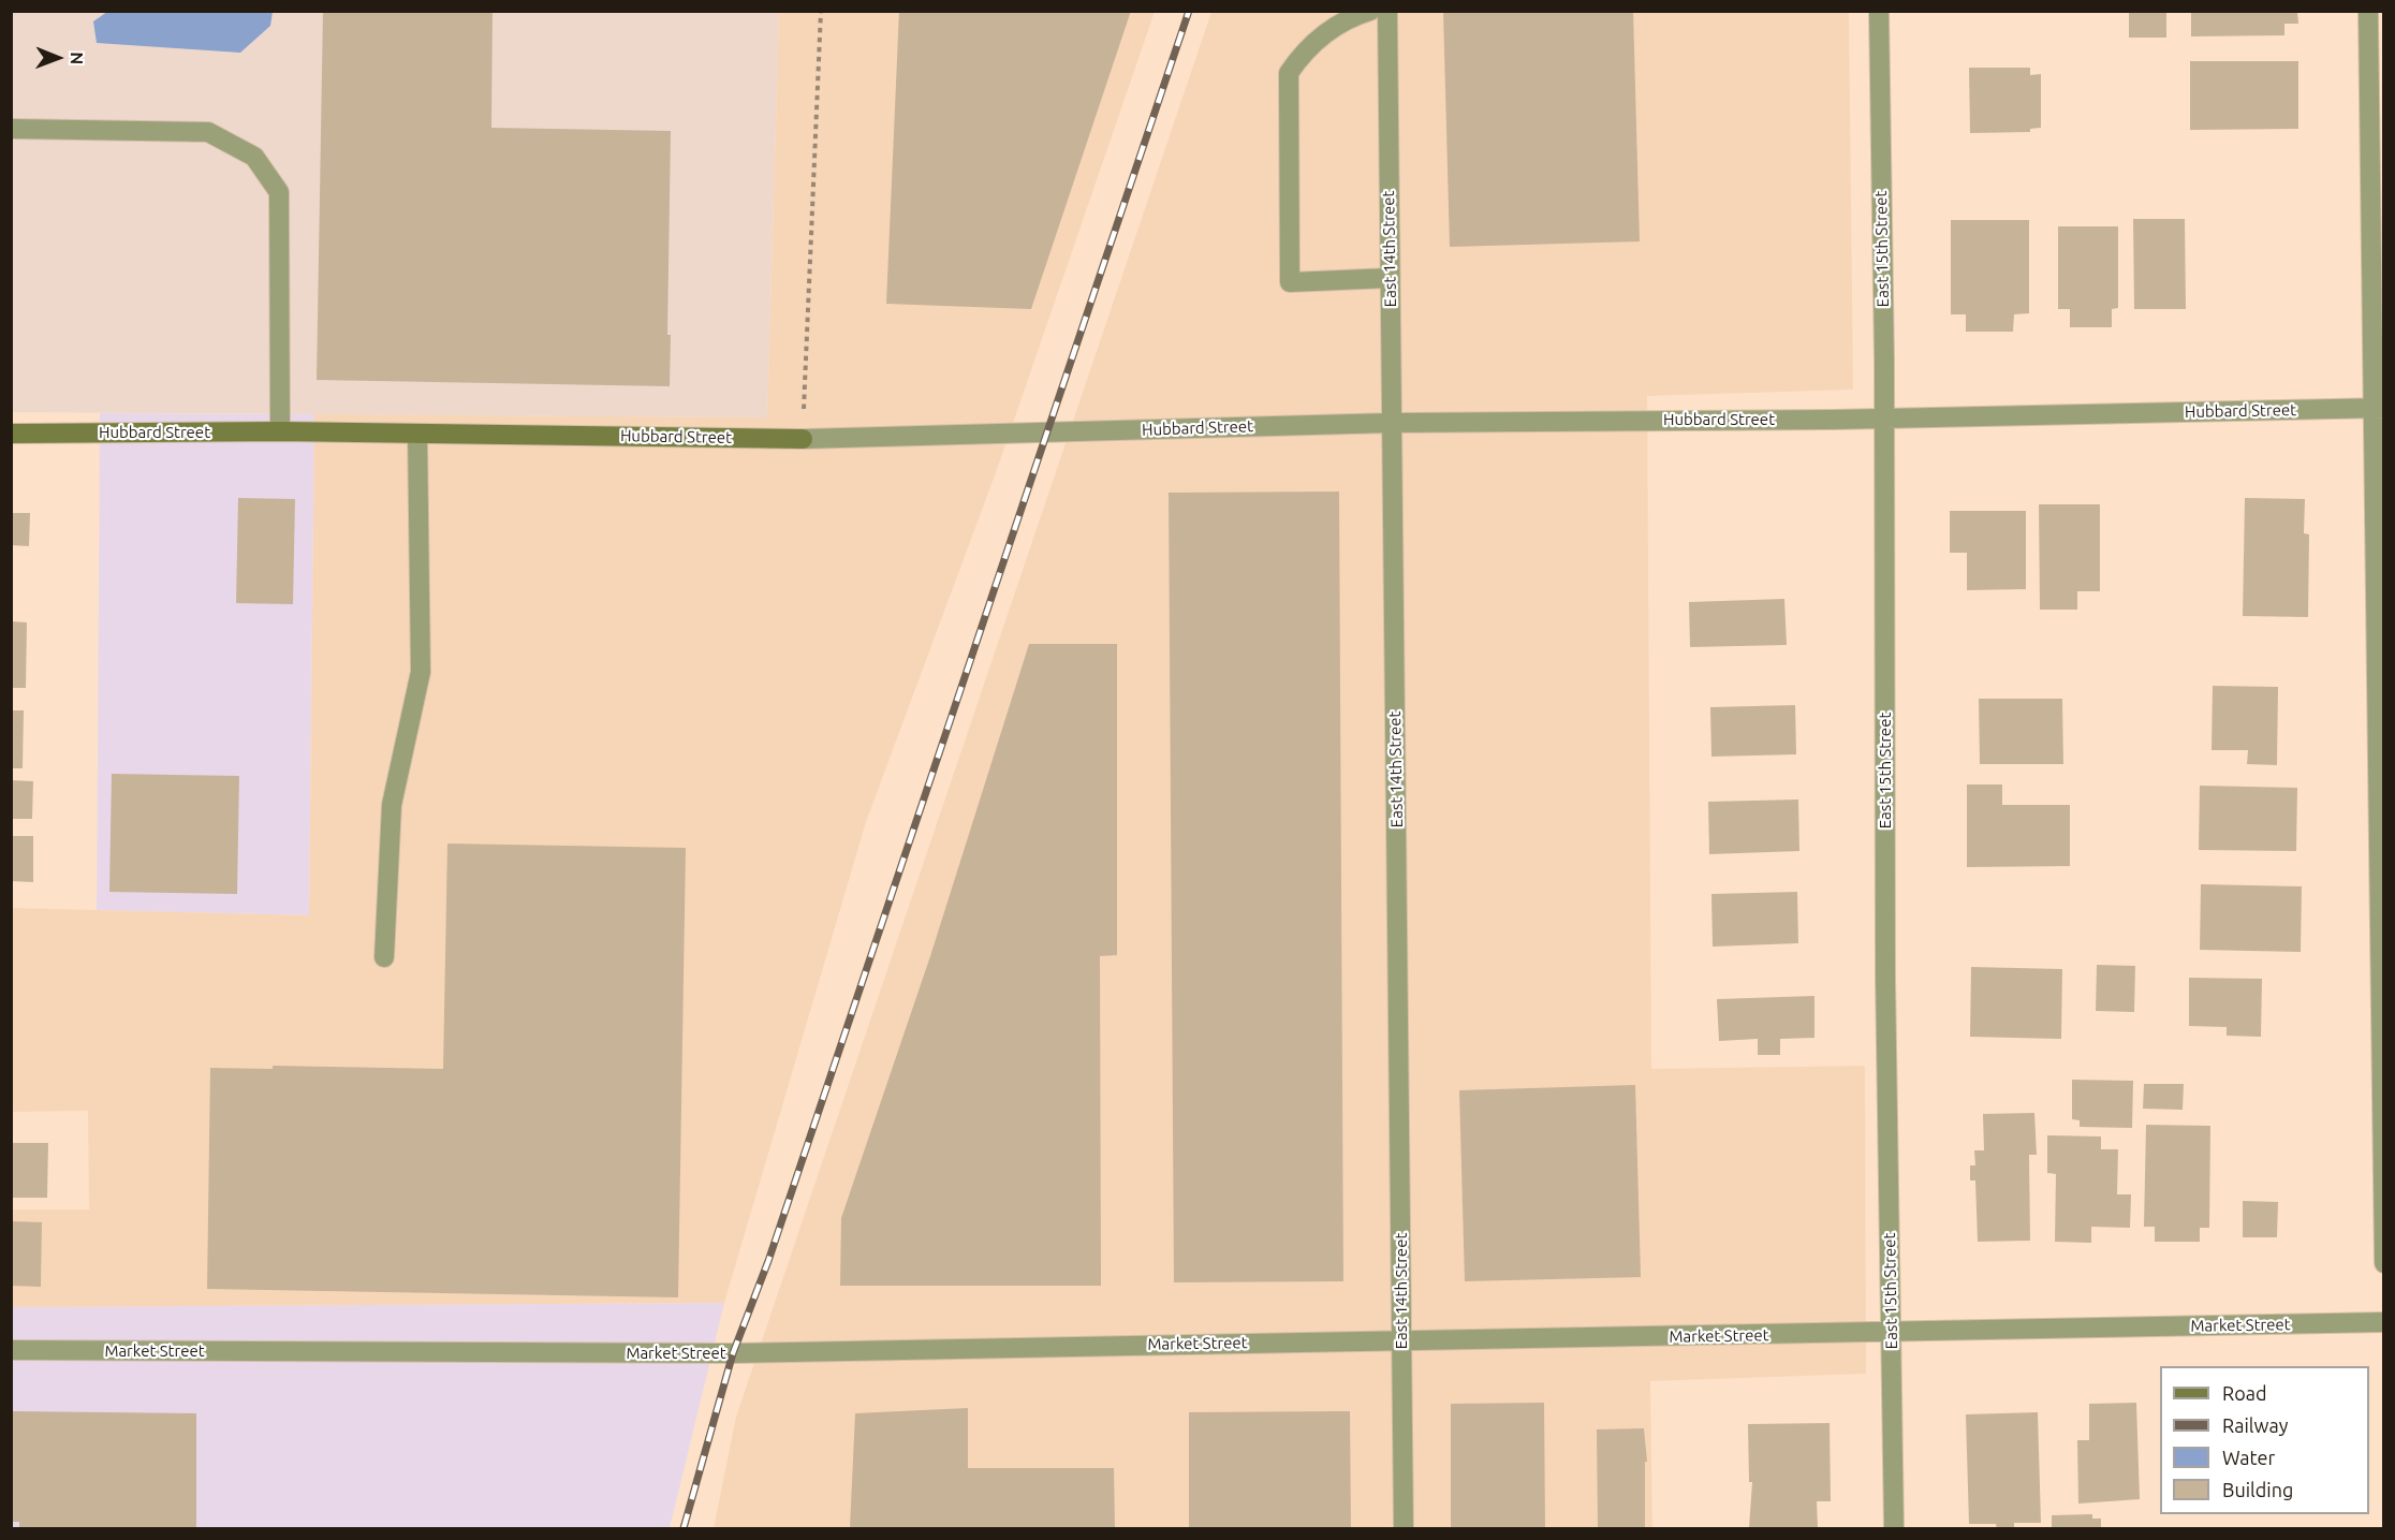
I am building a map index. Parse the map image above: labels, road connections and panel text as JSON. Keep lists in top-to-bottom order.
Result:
{
  "streets": {
    "main road": ["Hubbard Street"],
    "street": ["East 14th Street", "East 15th Street", "Market Street"]
  },
  "crossings": [
    ["East 14th Street", "Hubbard Street"],
    ["East 14th Street", "Market Street"],
    ["East 15th Street", "Hubbard Street"],
    ["East 15th Street", "Market Street"]
  ],
  "legend": [
    "Road",
    "Railway",
    "Water",
    "Building"
  ],
  "north": "right"
}
